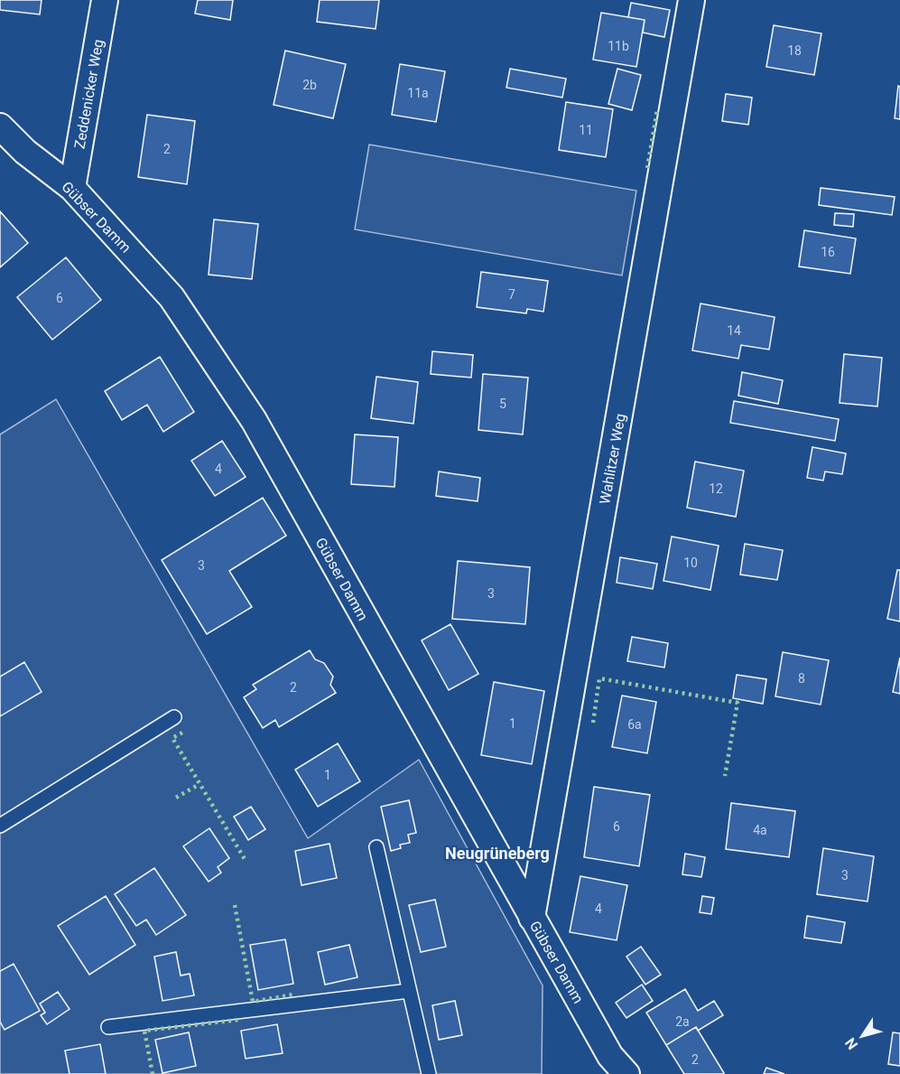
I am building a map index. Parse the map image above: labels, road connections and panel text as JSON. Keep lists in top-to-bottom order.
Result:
{
  "streets": {
    "street": ["Zeddenicker Weg", "Gübser Damm", "Wahlitzer Weg"]
  },
  "crossings": [
    ["Zeddenicker Weg", "Gübser Damm"],
    ["Gübser Damm", "Wahlitzer Weg"]
  ],
  "districts": ["Neugrüneberg"],
  "house_numbers": [
    "11b",
    "18",
    "2b",
    "11a",
    "11",
    "2",
    "16",
    "7",
    "6",
    "14",
    "5",
    "4",
    "12",
    "10",
    "3",
    "3",
    "8",
    "2",
    "1",
    "6a",
    "1",
    "6",
    "4a",
    "3",
    "4",
    "2a",
    "2"
  ],
  "north": "bottom left"
}
